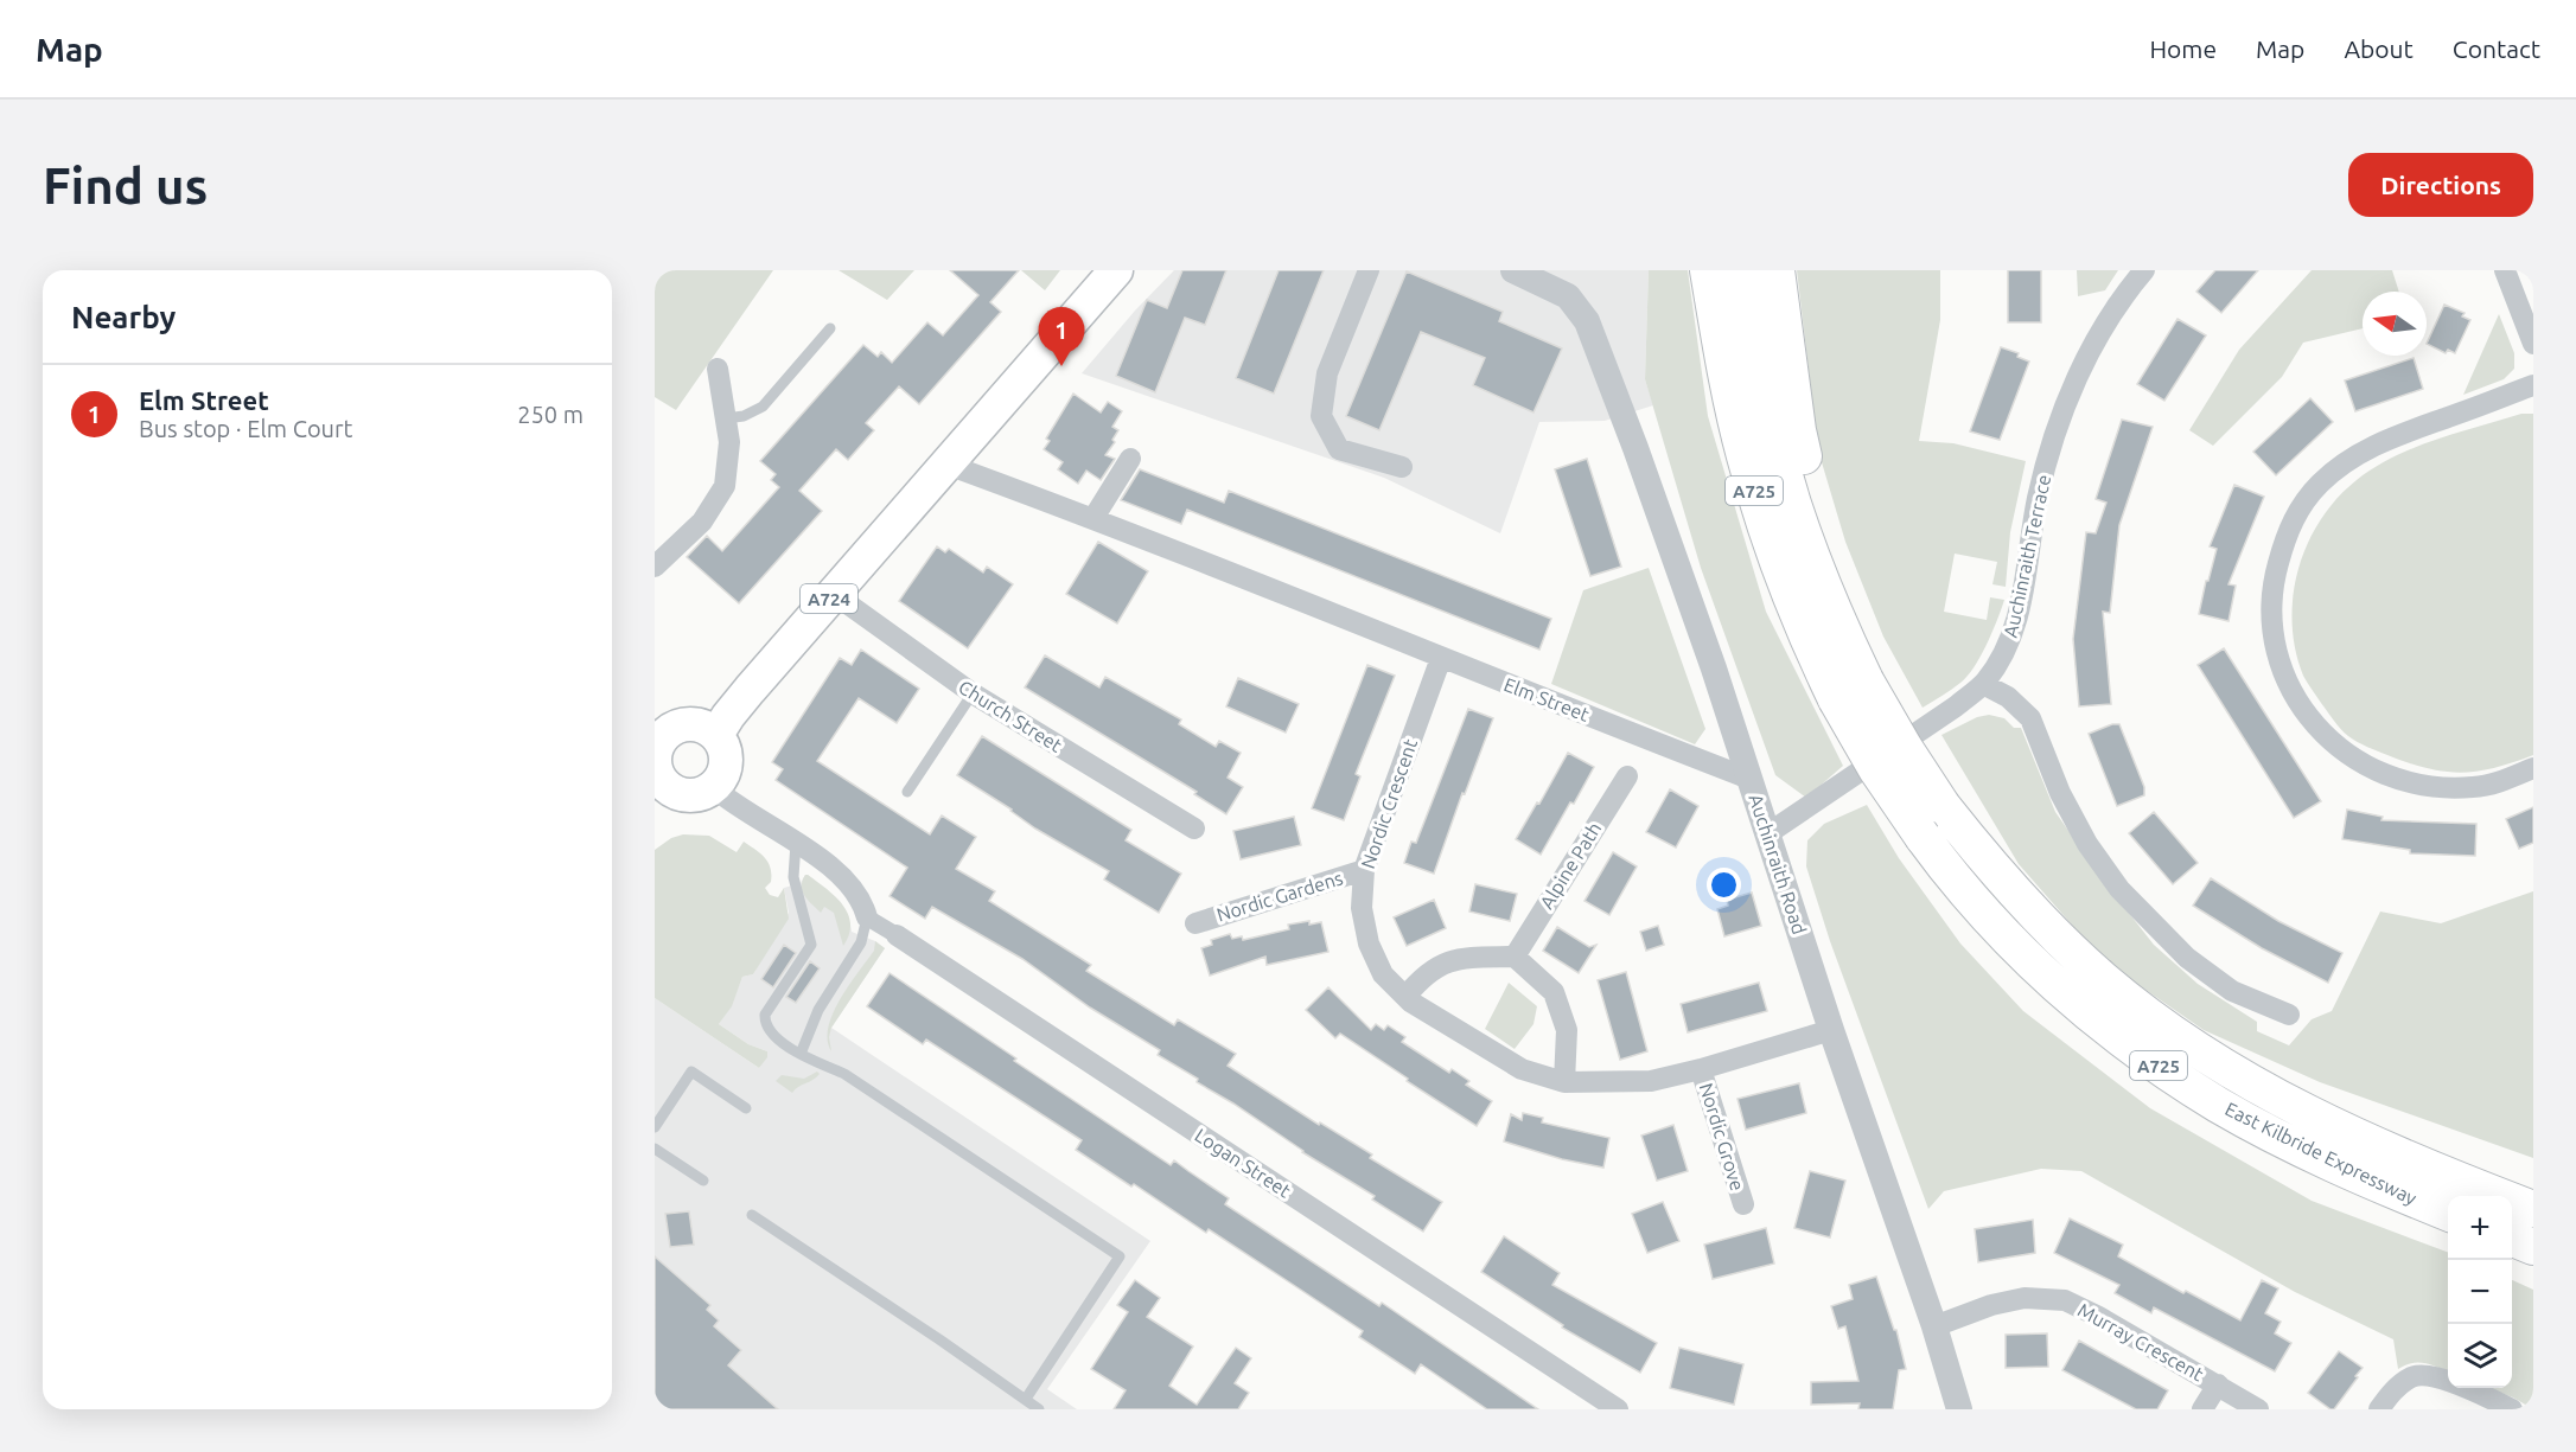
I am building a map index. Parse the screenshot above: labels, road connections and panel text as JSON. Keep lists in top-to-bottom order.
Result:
{
  "streets": {
    "highway": ["A725", "East Kilbride Expressway"],
    "main road": ["A724"],
    "street": [
      "Auchinraith Terrace",
      "Elm Street",
      "Church Street",
      "Nordic Crescent",
      "Auchinraith Road",
      "Alpine Path",
      "Nordic Gardens",
      "Nordic Grove",
      "Logan Street",
      "Murray Crescent"
    ]
  },
  "crossings": [
    ["A725", "East Kilbride Expressway"],
    ["Auchinraith Terrace", "Auchinraith Road"],
    ["A724", "Elm Street"],
    ["A724", "Church Street"],
    ["Elm Street", "Nordic Crescent"],
    ["Elm Street", "Auchinraith Road"],
    ["Nordic Crescent", "Auchinraith Road"],
    ["Nordic Crescent", "Nordic Gardens"],
    ["Nordic Crescent", "Nordic Grove"],
    ["Auchinraith Road", "Murray Crescent"]
  ],
  "north": "left",
  "page": {
    "header": "Map",
    "nav": [
      "Home",
      "Map",
      "About",
      "Contact"
    ],
    "buttons": "Directions",
    "title": "Find us",
    "heading": "Nearby",
    "pins": "1",
    "list": [
      {
        "mark": "1",
        "name": "Elm Street",
        "note": "Bus stop · Elm Court",
        "value": "250 m"
      }
    ],
    "map_buttons": ["+", "−"]
  }
}
